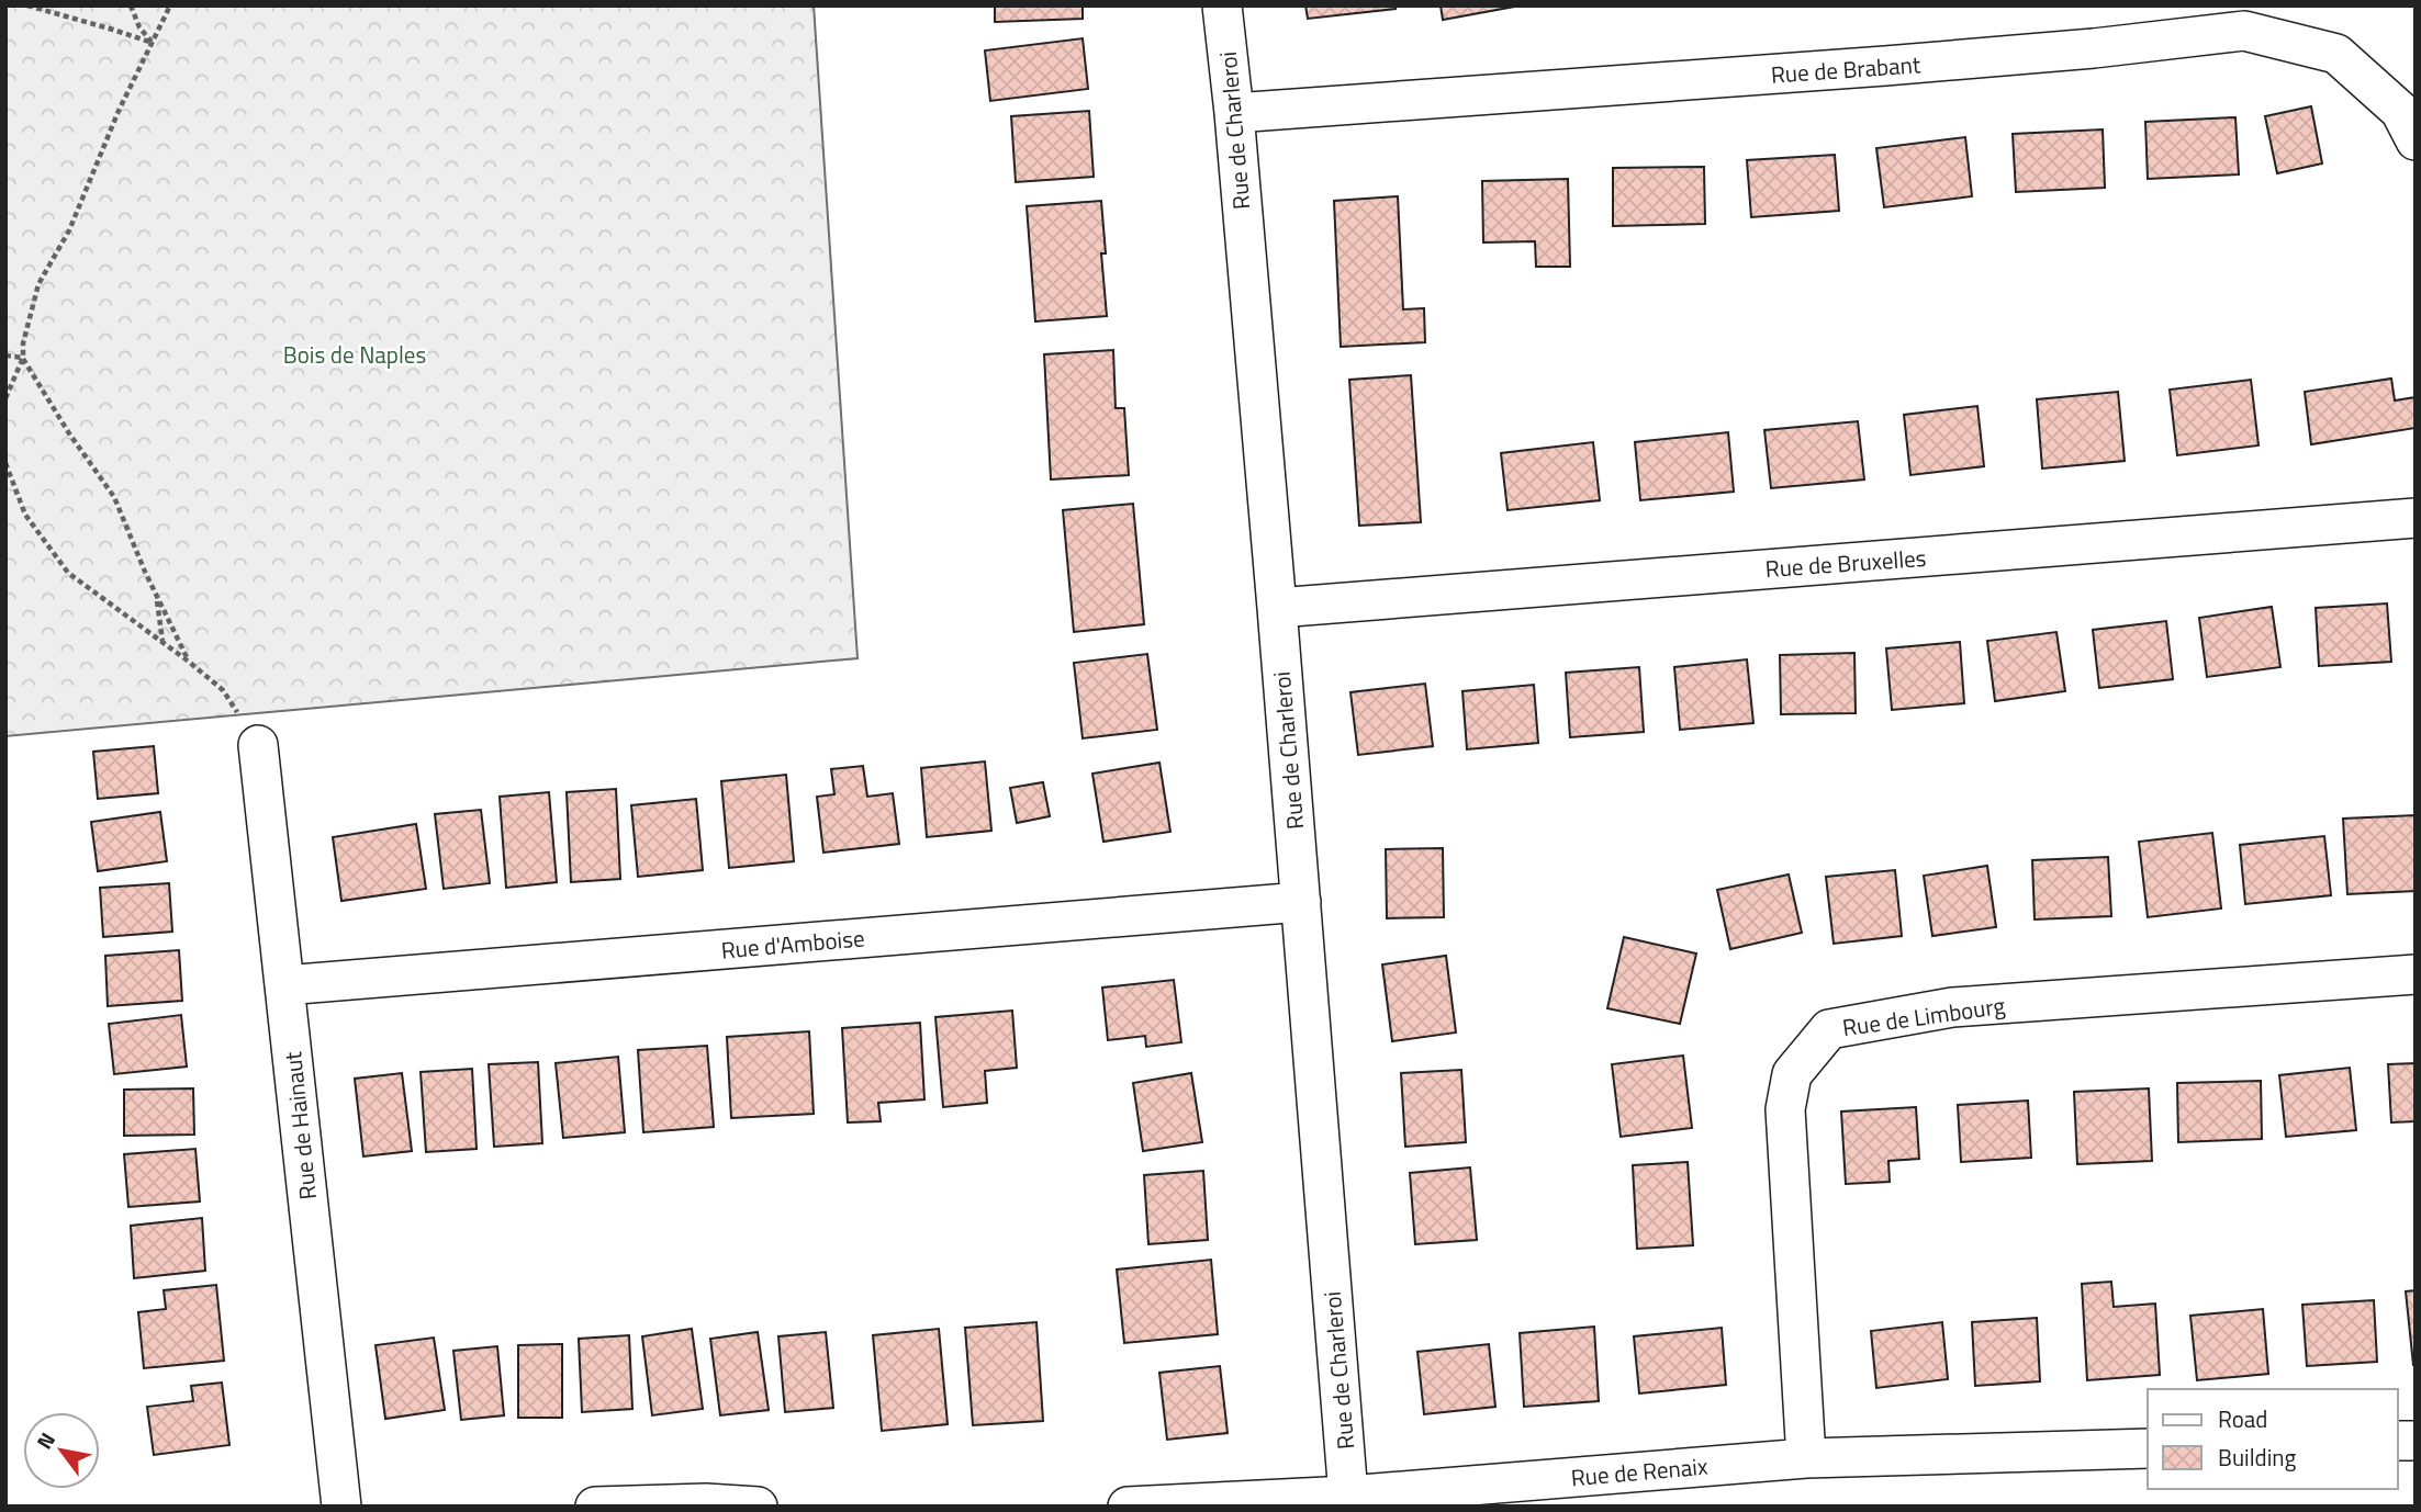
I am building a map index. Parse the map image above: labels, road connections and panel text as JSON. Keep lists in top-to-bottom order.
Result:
{
  "streets": {
    "street": [
      "Rue de Brabant",
      "Rue de Charleroi",
      "Rue de Bruxelles",
      "Rue d'Amboise",
      "Rue de Limbourg",
      "Rue de Hainaut",
      "Rue de Renaix"
    ]
  },
  "crossings": [
    ["Rue de Brabant", "Rue de Charleroi"],
    ["Rue de Charleroi", "Rue de Bruxelles"],
    ["Rue de Charleroi", "Rue d'Amboise"],
    ["Rue de Charleroi", "Rue de Renaix"],
    ["Rue d'Amboise", "Rue de Hainaut"],
    ["Rue de Limbourg", "Rue de Renaix"]
  ],
  "parks": ["Bois de Naples"],
  "legend": ["Road", "Building"],
  "north": "top left"
}
